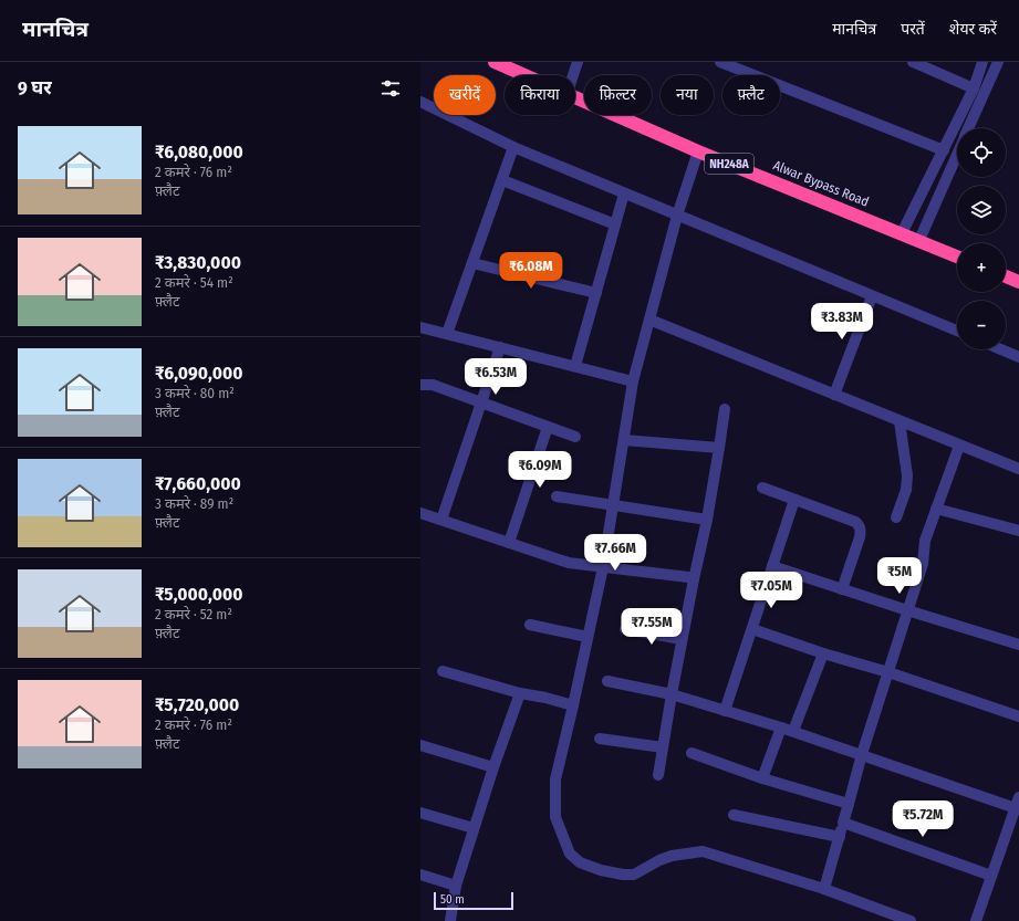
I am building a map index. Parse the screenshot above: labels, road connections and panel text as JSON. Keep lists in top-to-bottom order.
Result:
{
  "streets": {
    "highway": ["NH248A", "Alwar Bypass Road"]
  },
  "scale_bar": "50 m",
  "page": {
    "header": "मानचित्र",
    "nav": ["मानचित्र", "परतें", "शेयर करें"],
    "heading": "9 घर",
    "chip": [
      "खरीदें",
      "किराया",
      "फ़िल्टर",
      "नया",
      "फ़्लैट"
    ],
    "list": [
      {
        "name": "₹6,080,000",
        "note": "2 कमरे · 76 m² · फ़्लैट"
      },
      {
        "name": "₹3,830,000",
        "note": "2 कमरे · 54 m² · फ़्लैट"
      },
      {
        "name": "₹6,090,000",
        "note": "3 कमरे · 80 m² · फ़्लैट"
      },
      {
        "name": "₹7,660,000",
        "note": "3 कमरे · 89 m² · फ़्लैट"
      },
      {
        "name": "₹5,000,000",
        "note": "2 कमरे · 52 m² · फ़्लैट"
      },
      {
        "name": "₹5,720,000",
        "note": "2 कमरे · 76 m² · फ़्लैट"
      }
    ],
    "map_buttons": ["+", "−"],
    "price": [
      "₹6.08M",
      "₹3.83M",
      "₹6.53M",
      "₹6.09M",
      "₹7.66M",
      "₹5M",
      "₹7.05M",
      "₹7.55M",
      "₹5.72M"
    ],
    "scale": "50 m"
  }
}
